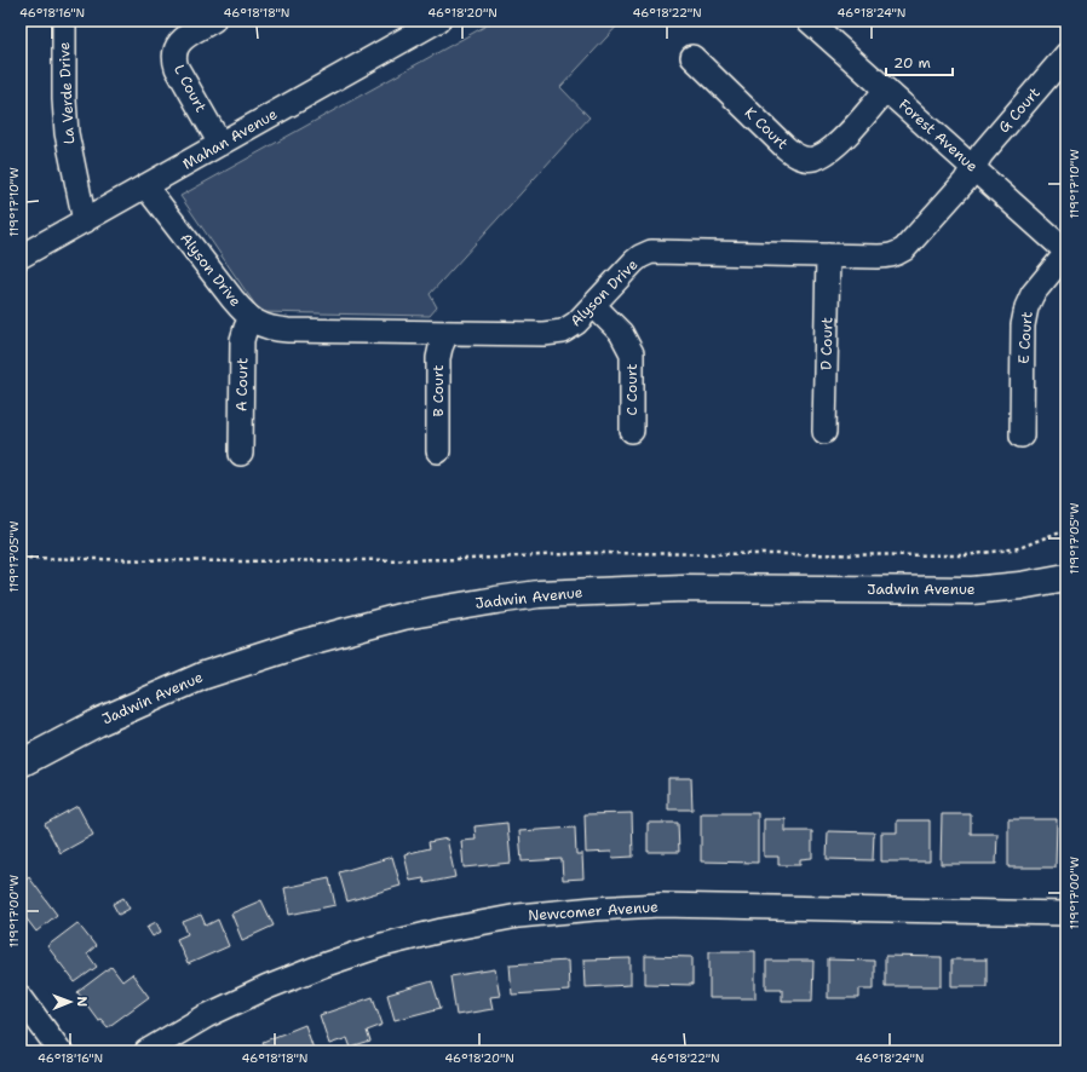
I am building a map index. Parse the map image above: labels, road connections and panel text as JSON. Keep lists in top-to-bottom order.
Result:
{
  "streets": {
    "main road": ["Jadwin Avenue"],
    "street": [
      "L Court",
      "La Verde Drive",
      "G Court",
      "K Court",
      "Forest Avenue",
      "Mahan Avenue",
      "Alyson Drive",
      "E Court",
      "D Court",
      "A Court",
      "C Court",
      "B Court",
      "Newcomer Avenue"
    ]
  },
  "crossings": [
    ["L Court", "Mahan Avenue"],
    ["La Verde Drive", "Mahan Avenue"],
    ["G Court", "Forest Avenue"],
    ["G Court", "Alyson Drive"],
    ["K Court", "Forest Avenue"],
    ["Forest Avenue", "Alyson Drive"],
    ["Forest Avenue", "E Court"],
    ["Mahan Avenue", "Alyson Drive"],
    ["Alyson Drive", "D Court"],
    ["Alyson Drive", "A Court"],
    ["Alyson Drive", "C Court"],
    ["Alyson Drive", "B Court"]
  ],
  "scale_bar": "20 m",
  "north": "right",
  "coordinates": [
    "46°18'16\"N",
    "46°18'18\"N",
    "46°18'20\"N",
    "46°18'22\"N",
    "46°18'24\"N",
    "119°17'10\"W",
    "119°17'05\"W",
    "119°17'00\"W"
  ]
}
